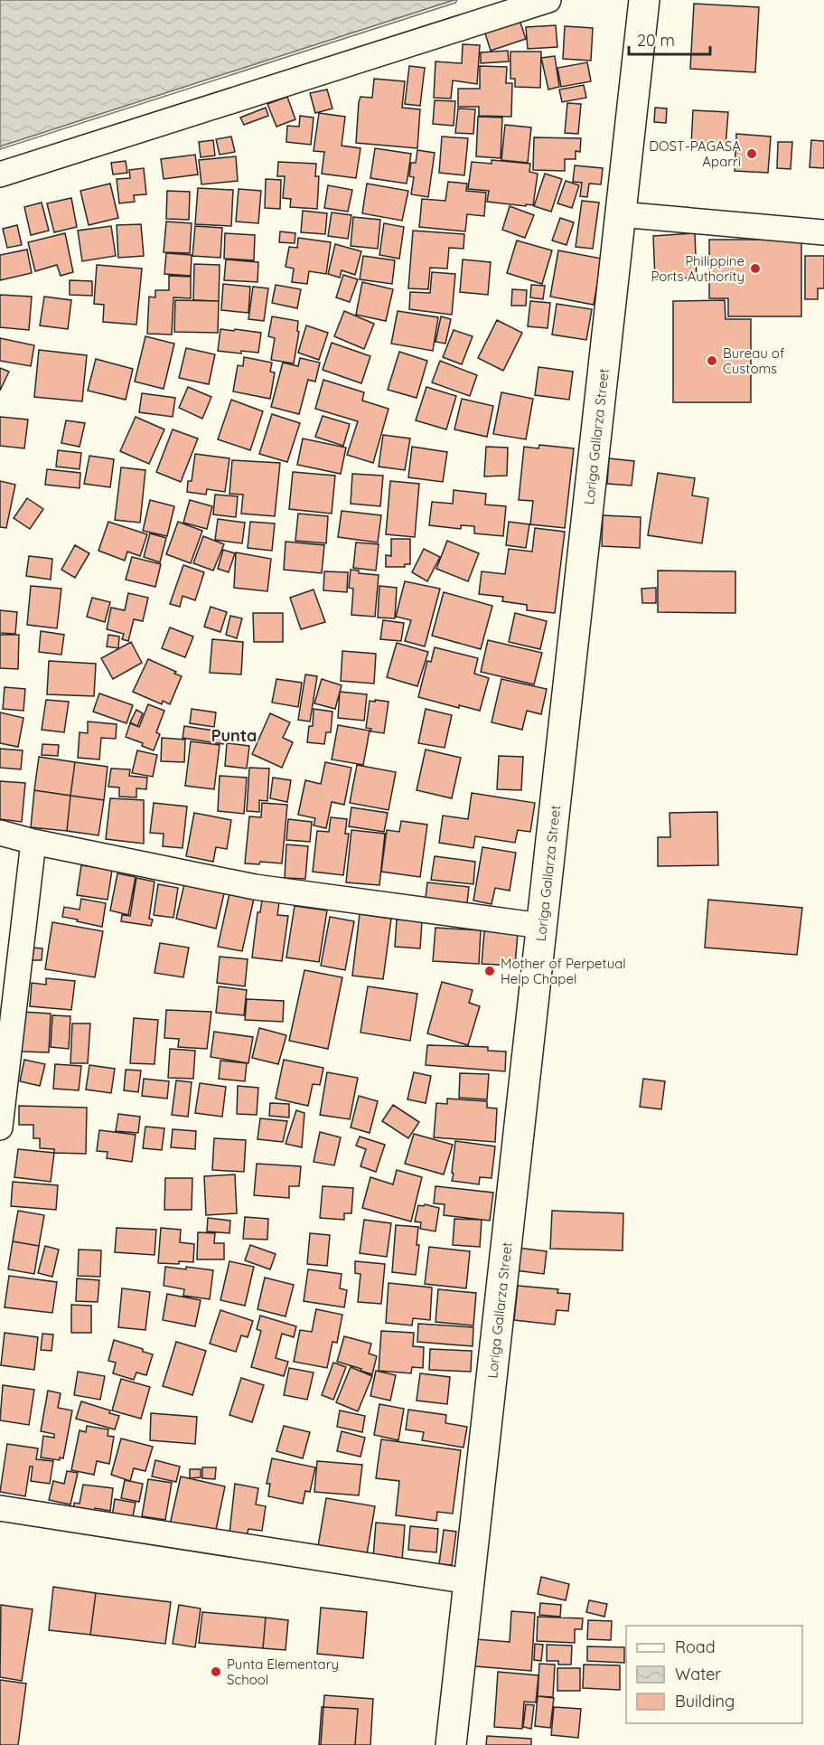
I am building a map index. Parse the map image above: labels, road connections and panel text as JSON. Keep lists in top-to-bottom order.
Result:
{
  "streets": {
    "main road": ["Loriga Gallarza Street"]
  },
  "districts": ["Punta"],
  "places": [
    "DOST-PAGASA Aparri",
    "Philippine Ports Authority",
    "Bureau of Customs",
    "Mother of Perpetual Help Chapel",
    "Punta Elementary School"
  ],
  "legend": ["Road", "Water", "Building"],
  "scale_bar": "20 m"
}
